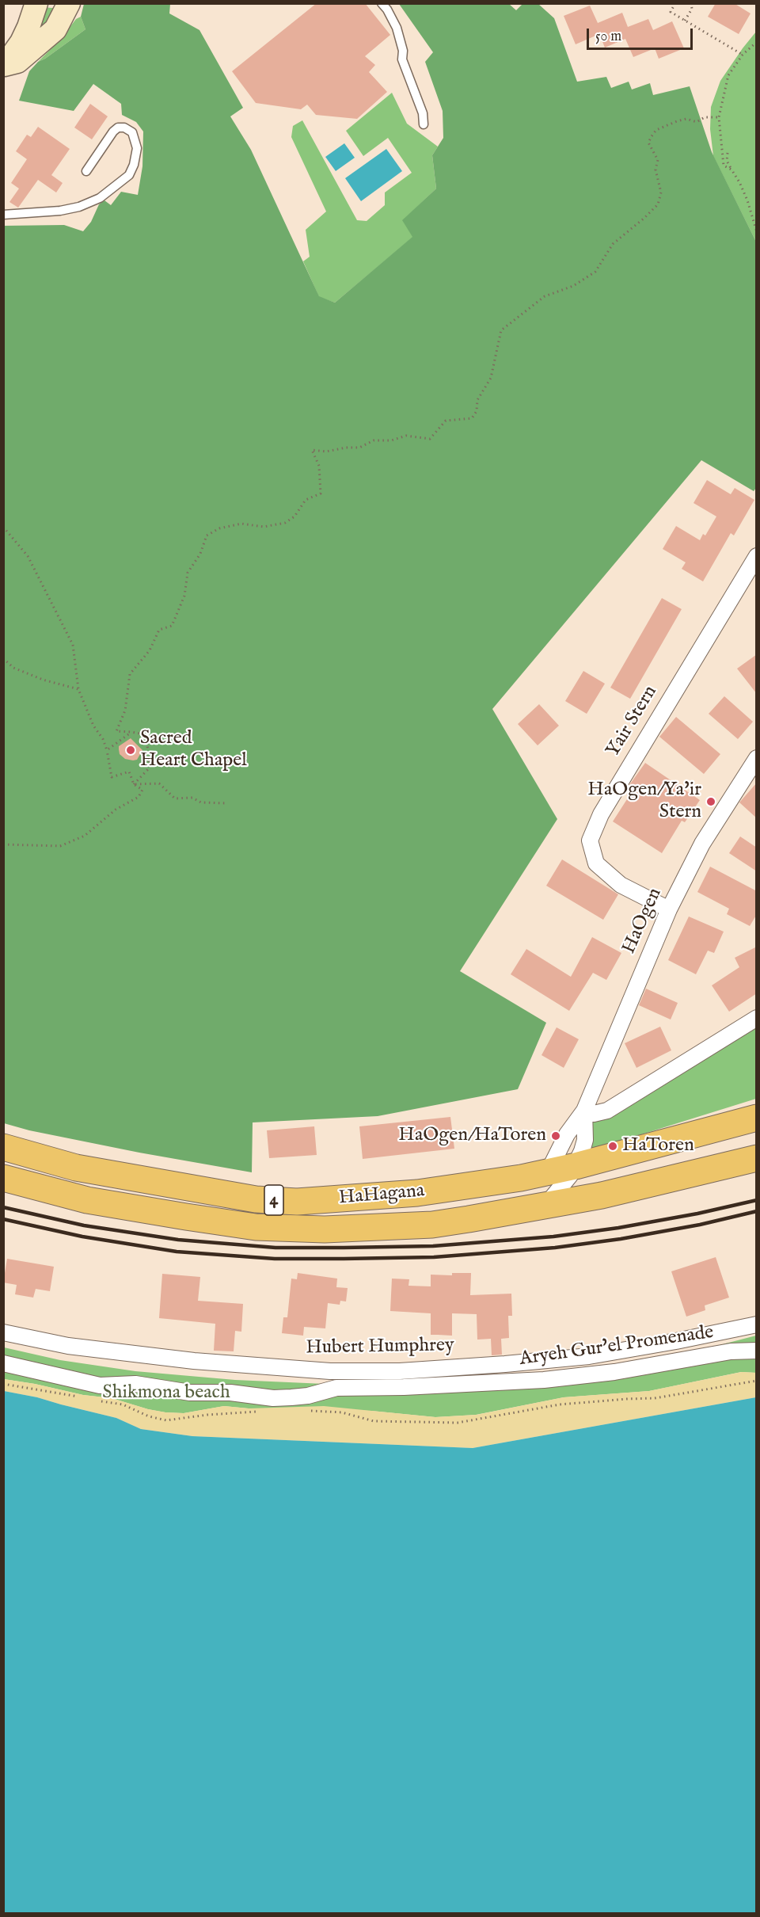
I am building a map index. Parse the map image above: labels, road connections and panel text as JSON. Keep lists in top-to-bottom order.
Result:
{
  "streets": {
    "highway": ["HaHagana", "4"],
    "street": [
      "Yair Stern",
      "HaOgen",
      "Aryeh Gur'el Promenade",
      "Hubert Humphrey"
    ]
  },
  "crossings": [
    ["Yair Stern", "HaOgen"],
    ["HaOgen", "HaHagana"]
  ],
  "parks": ["Shikmona beach"],
  "places": [
    "Sacred Heart Chapel",
    "HaOgen/Ya'ir Stern",
    "HaOgen/HaToren",
    "HaToren"
  ],
  "scale_bar": "50 m"
}
